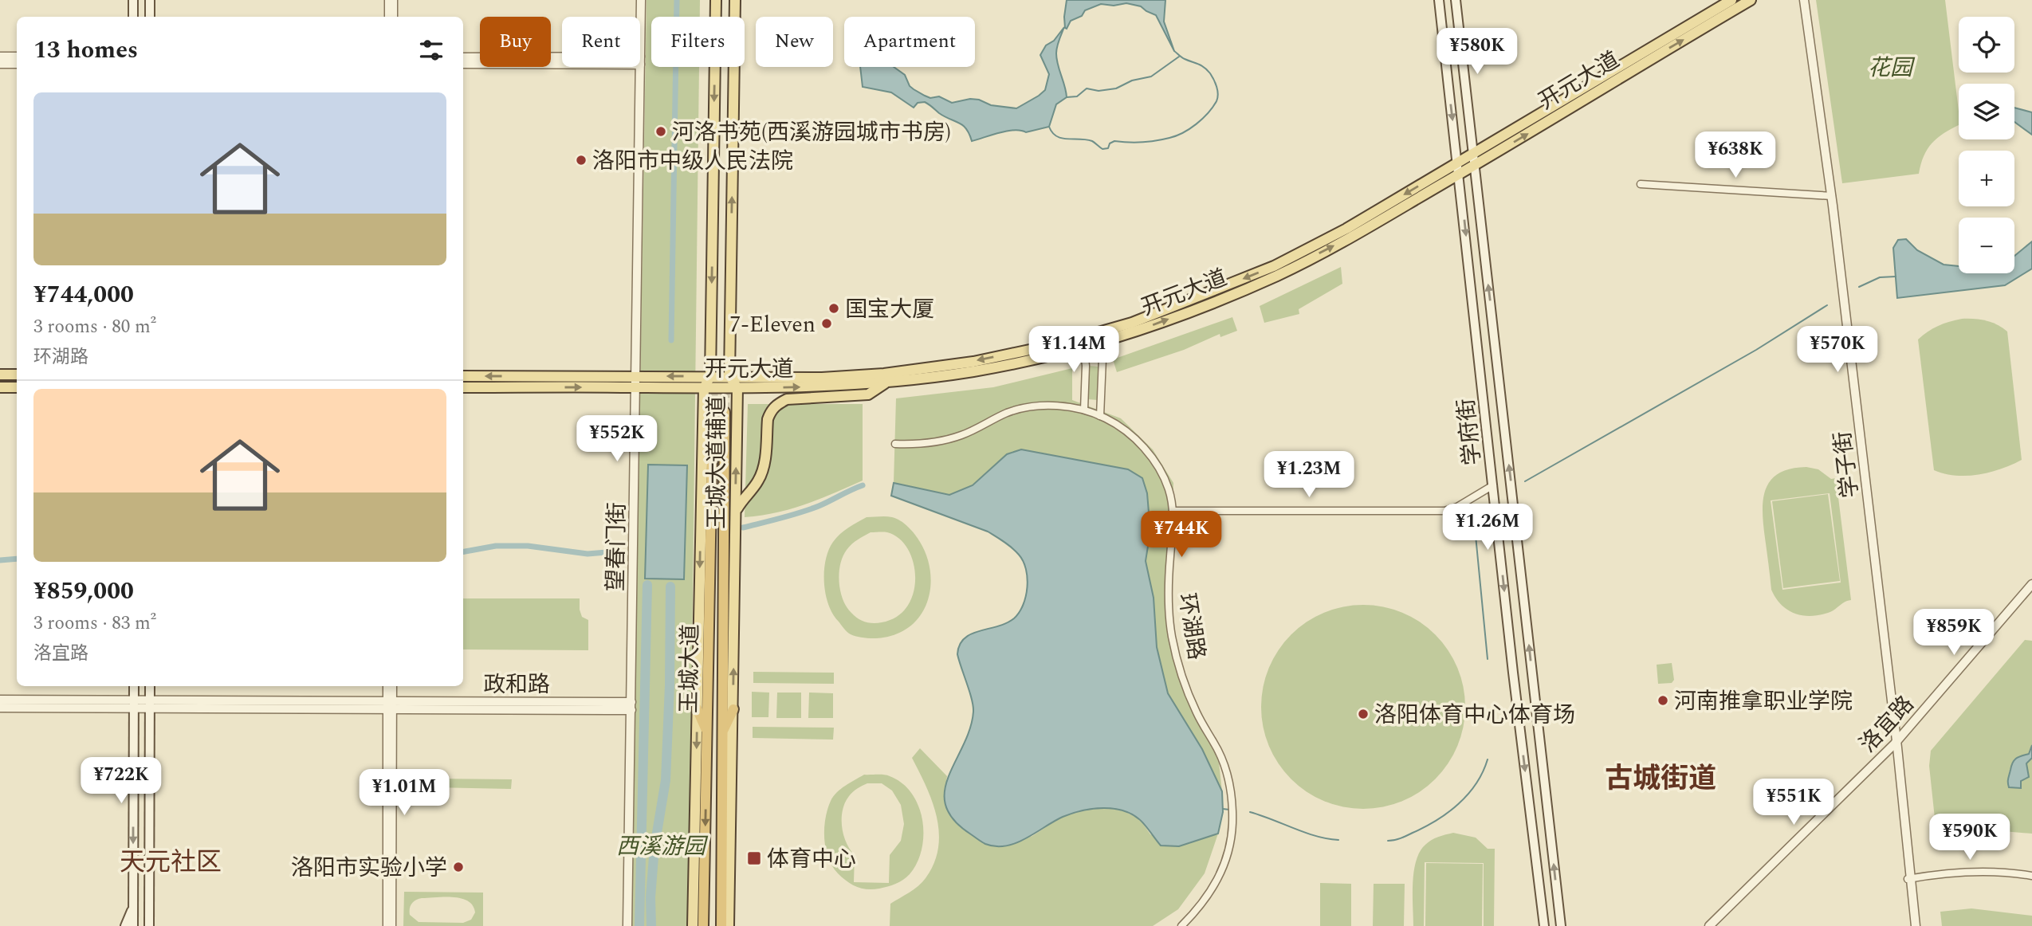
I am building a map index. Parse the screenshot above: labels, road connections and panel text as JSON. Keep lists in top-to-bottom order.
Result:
{
  "streets": {
    "highway": ["王城大道"],
    "main road": ["开元大道", "学府街", "王城大道辅道"],
    "street": [
      "学子街",
      "望春门街",
      "环湖路",
      "政和路",
      "洛宜路"
    ]
  },
  "crossings": [
    ["开元大道", "学府街"],
    ["开元大道", "王城大道辅道"],
    ["开元大道", "望春门街"],
    ["王城大道辅道", "王城大道"],
    ["学子街", "洛宜路"],
    ["望春门街", "政和路"]
  ],
  "districts": ["古城街道", "天元社区"],
  "parks": ["花园", "西溪游园"],
  "places": {
    "other": [
      "河洛书苑(西溪游园城市书房)",
      "洛阳市中级人民法院",
      "国宝大厦",
      "7-Eleven",
      "河南推拿职业学院",
      "洛阳体育中心体育场",
      "洛阳市实验小学"
    ],
    "transit": ["体育中心"]
  },
  "page": {
    "map_buttons": ["+", "−"],
    "chip": [
      "Buy",
      "Rent",
      "Filters",
      "New",
      "Apartment"
    ],
    "heading": "13 homes",
    "price": [
      "¥580K",
      "¥638K",
      "¥1.14M",
      "¥570K",
      "¥552K",
      "¥1.23M",
      "¥1.26M",
      "¥744K",
      "¥859K",
      "¥722K",
      "¥1.01M",
      "¥551K",
      "¥590K"
    ],
    "list": [
      {
        "name": "¥744,000",
        "note": "3 rooms · 80 m² · 环湖路"
      },
      {
        "name": "¥859,000",
        "note": "3 rooms · 83 m² · 洛宜路"
      }
    ]
  }
}
